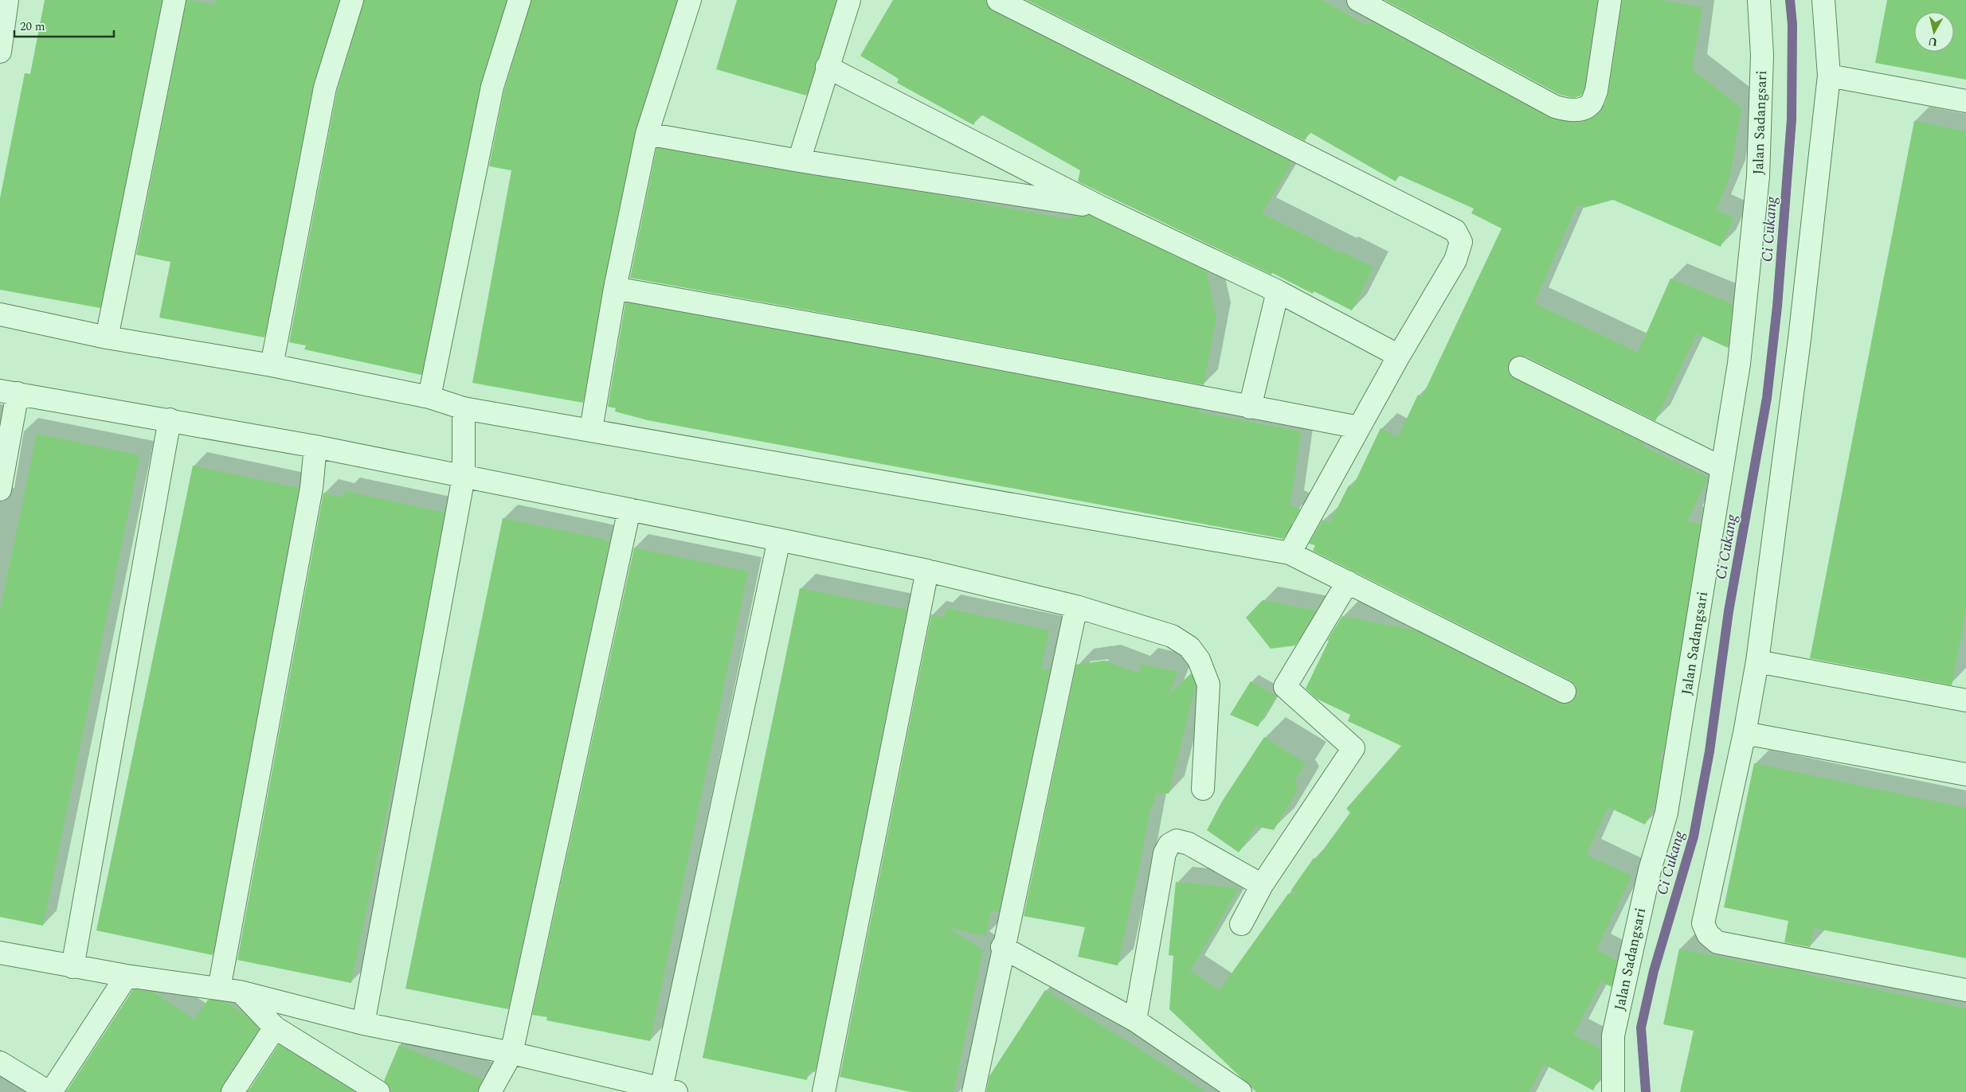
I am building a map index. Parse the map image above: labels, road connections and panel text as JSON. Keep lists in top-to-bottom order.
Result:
{
  "streets": {
    "street": ["Jalan Sadangsari"]
  },
  "water": ["Ci Cukang"],
  "scale_bar": "20 m",
  "north": "bottom"
}
